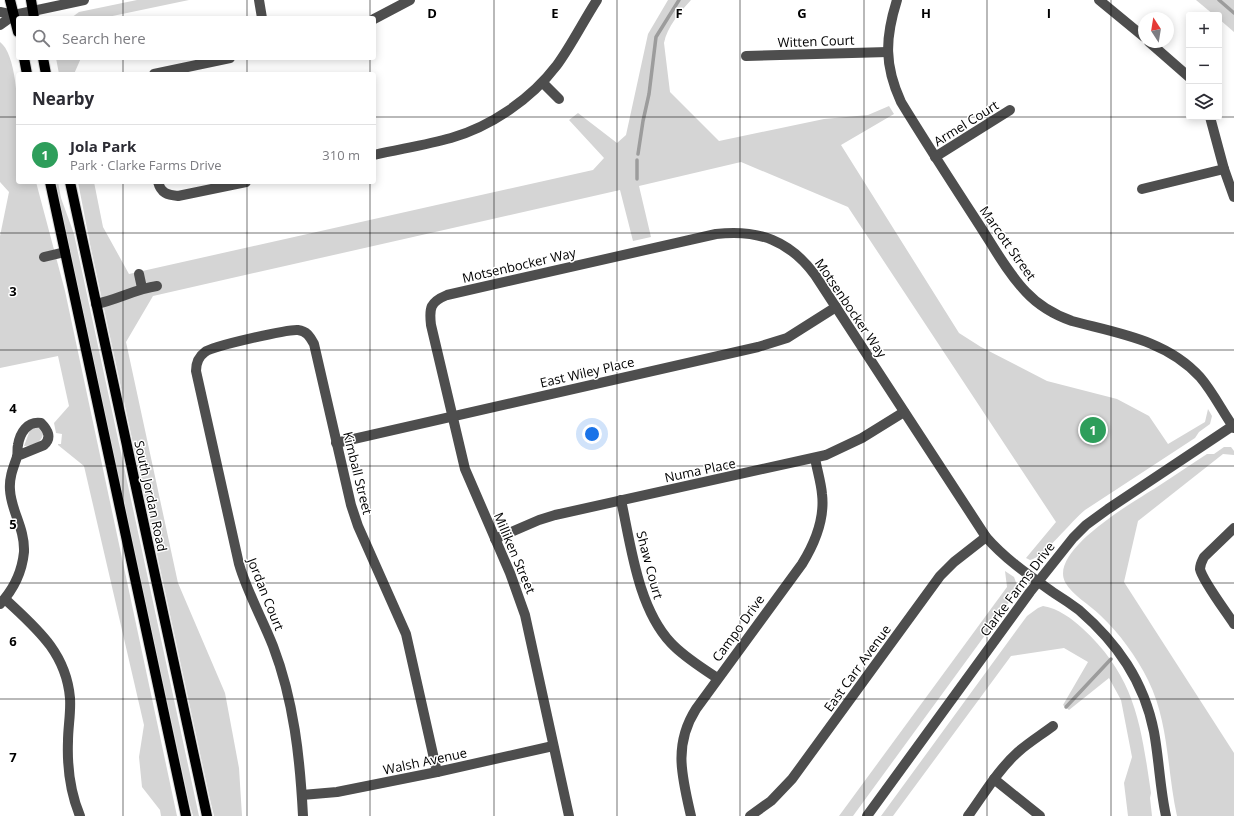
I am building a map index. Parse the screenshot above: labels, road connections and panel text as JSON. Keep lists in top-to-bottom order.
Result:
{
  "streets": {
    "main road": ["South Jordan Road"],
    "street": [
      "Witten Court",
      "Armel Court",
      "Marcott Street",
      "Motsenbocker Way",
      "East Wiley Place",
      "Numa Place",
      "Kimball Street",
      "Milliken Street",
      "Shaw Court",
      "Clarke Farms Drive",
      "Jordan Court",
      "Campo Drive",
      "East Carr Avenue",
      "Walsh Avenue"
    ]
  },
  "crossings": [
    ["Witten Court", "Marcott Street"],
    ["Armel Court", "Marcott Street"],
    ["Marcott Street", "Clarke Farms Drive"],
    ["Motsenbocker Way", "East Wiley Place"],
    ["Motsenbocker Way", "Numa Place"],
    ["Motsenbocker Way", "Milliken Street"],
    ["Motsenbocker Way", "Clarke Farms Drive"],
    ["Motsenbocker Way", "East Carr Avenue"],
    ["East Wiley Place", "Kimball Street"],
    ["East Wiley Place", "Milliken Street"],
    ["Numa Place", "Milliken Street"],
    ["Numa Place", "Shaw Court"],
    ["Numa Place", "Campo Drive"],
    ["Kimball Street", "Jordan Court"],
    ["Kimball Street", "Walsh Avenue"],
    ["Milliken Street", "Walsh Avenue"],
    ["Shaw Court", "Campo Drive"],
    ["Jordan Court", "Walsh Avenue"]
  ],
  "north": "top",
  "page": {
    "map_buttons": ["+", "−"],
    "search": "Search here",
    "heading": "Nearby",
    "list": [
      {
        "mark": "1",
        "name": "Jola Park",
        "note": "Park · Clarke Farms Drive",
        "value": "310 m"
      }
    ],
    "pins": "1"
  },
  "grid": {
    "columns": [
      "D",
      "E",
      "F",
      "G",
      "H",
      "I"
    ],
    "rows": [
      "3",
      "4",
      "5",
      "6",
      "7"
    ]
  }
}
